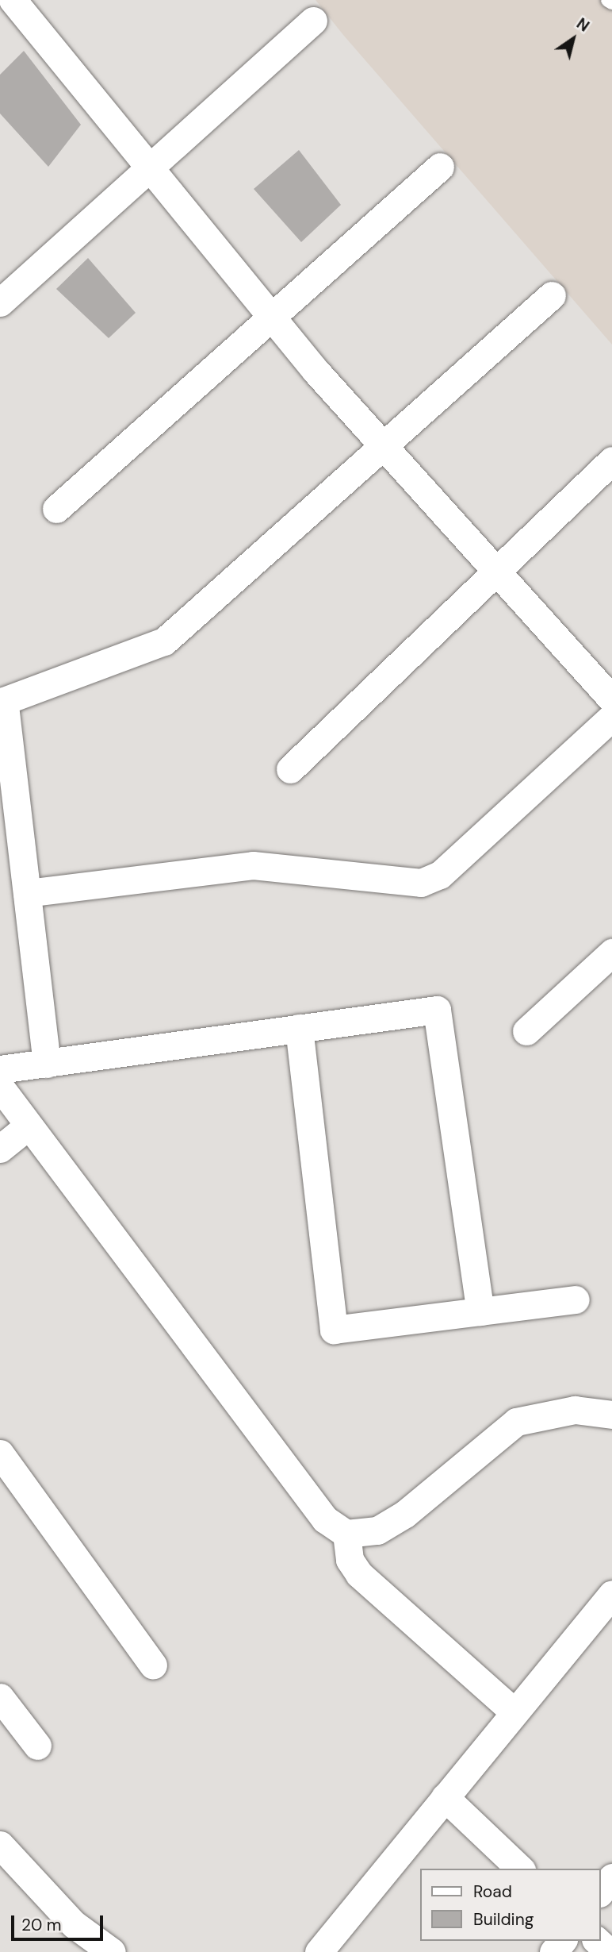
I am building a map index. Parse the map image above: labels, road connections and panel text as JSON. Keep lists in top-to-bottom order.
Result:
{
  "legend": ["Road", "Building"],
  "scale_bar": "20 m",
  "north": "top right"
}
